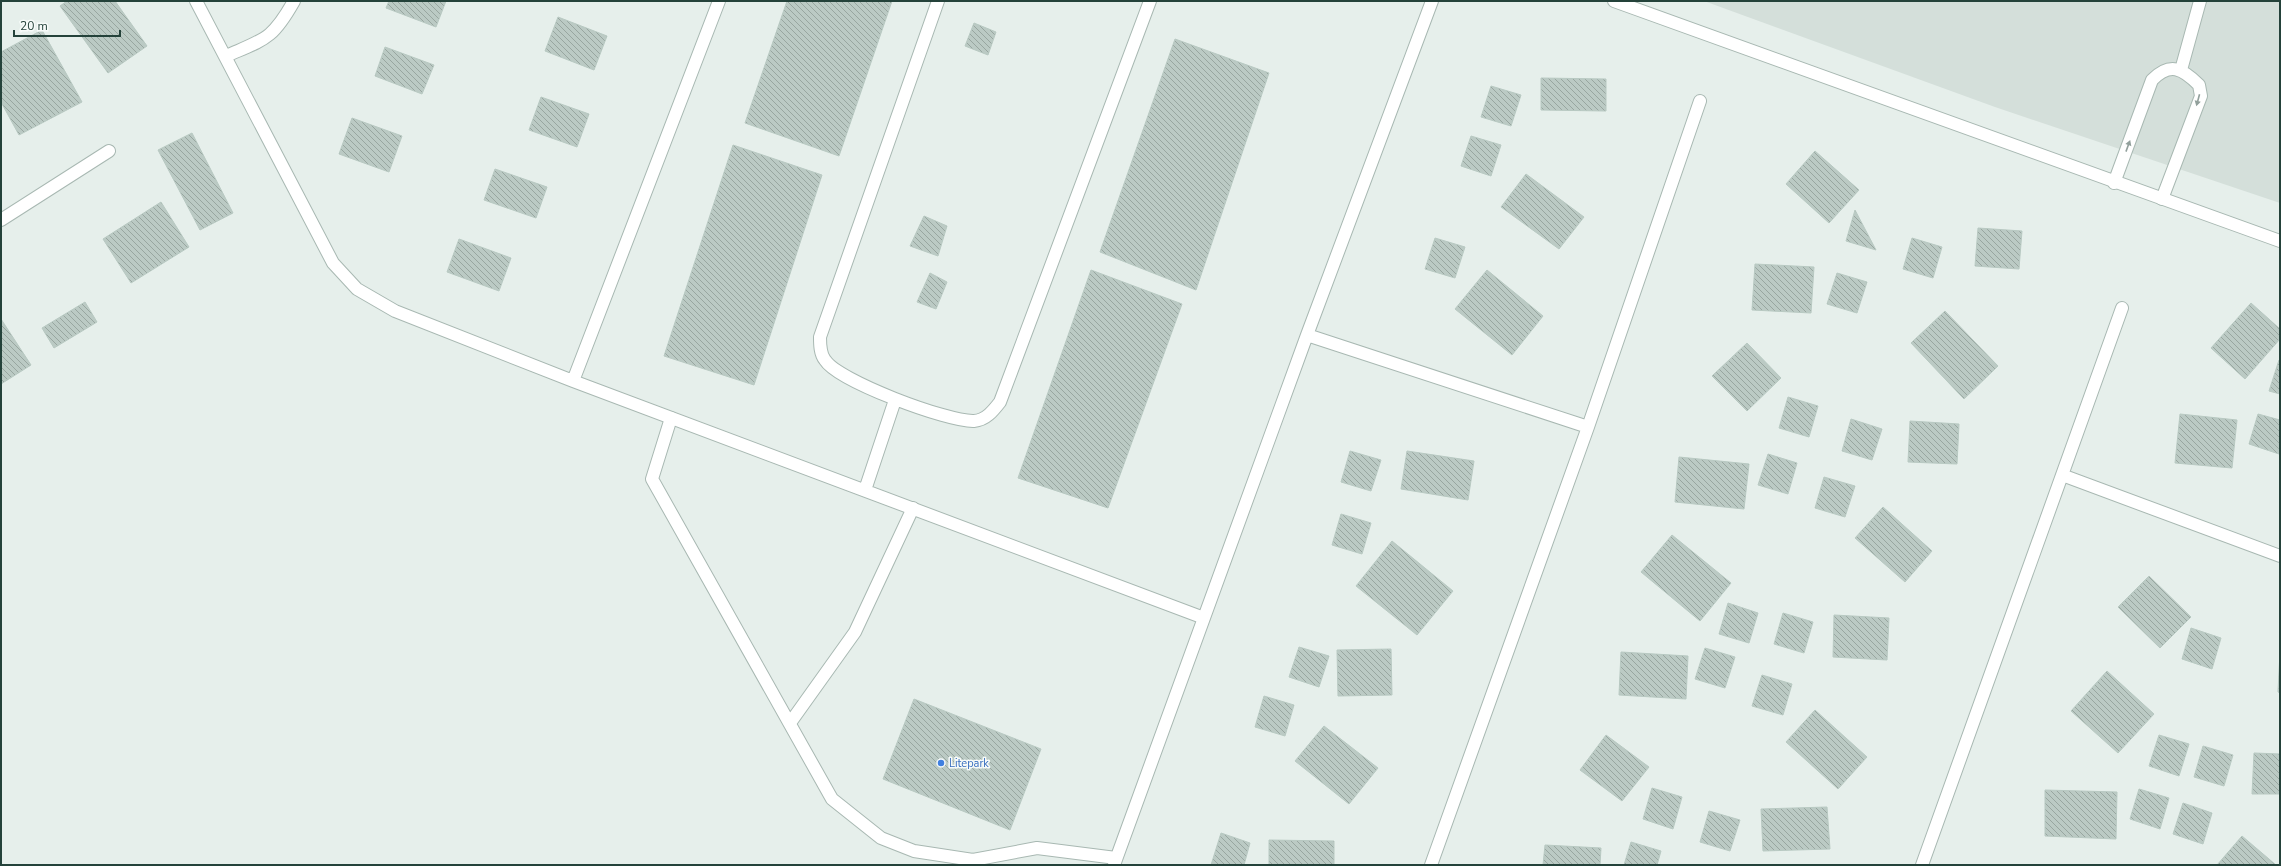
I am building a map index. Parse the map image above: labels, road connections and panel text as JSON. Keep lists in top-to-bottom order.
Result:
{
  "places": ["Litepark"],
  "scale_bar": "20 m"
}
